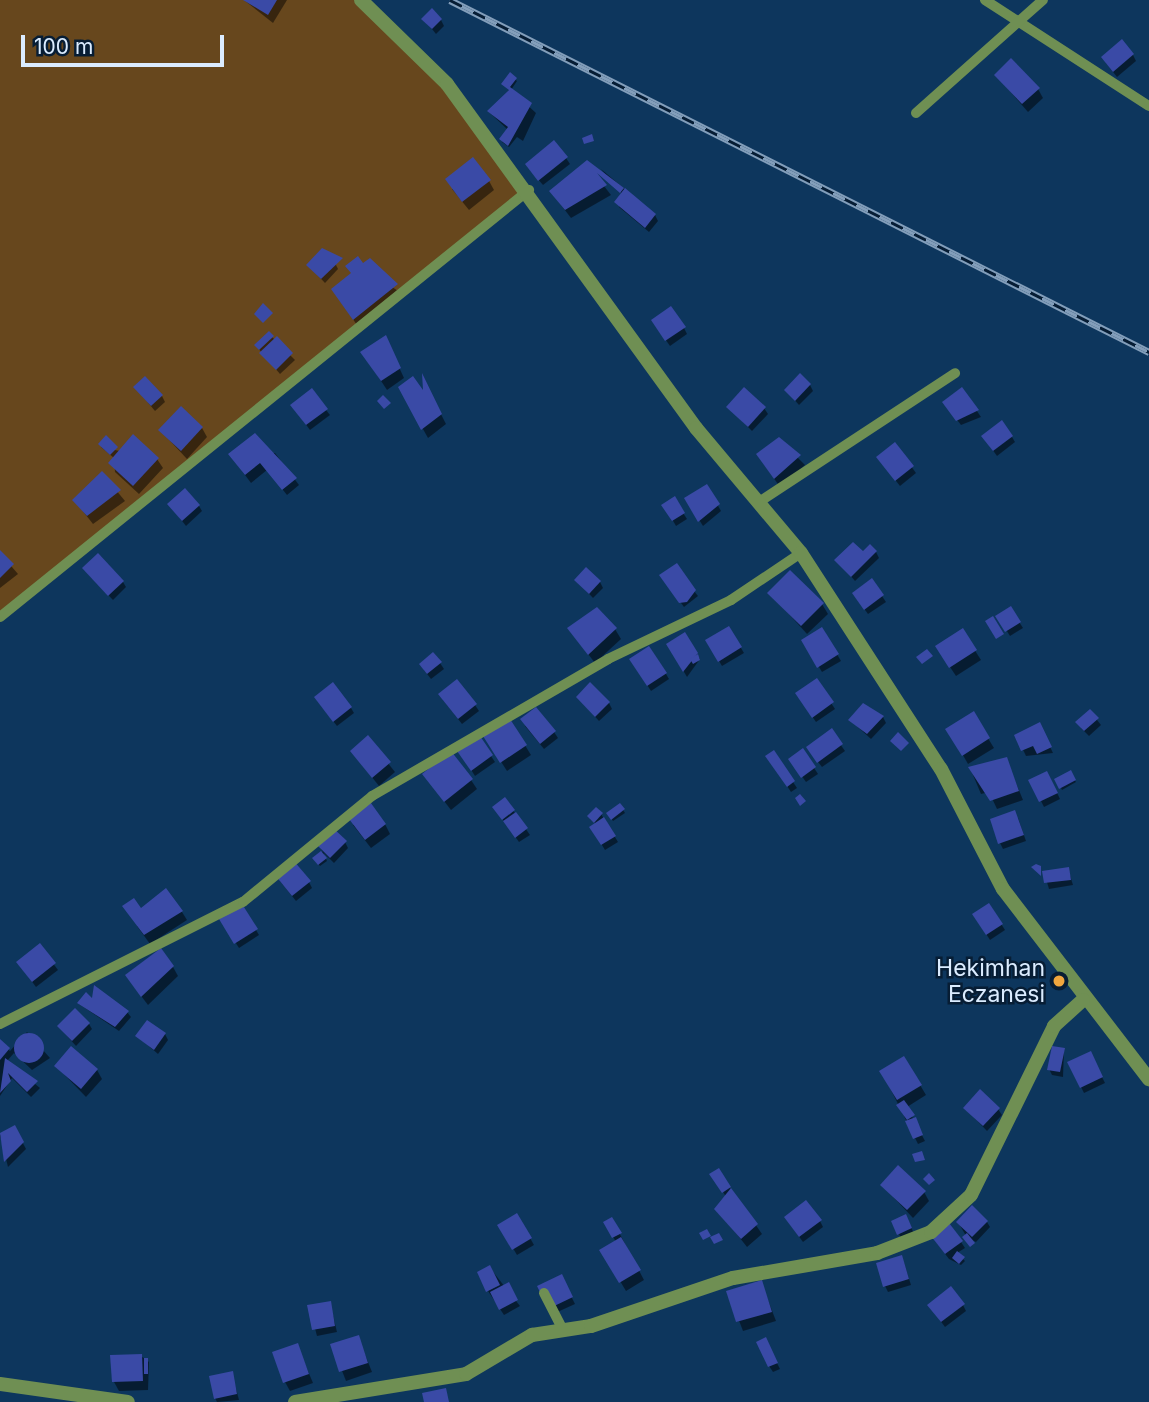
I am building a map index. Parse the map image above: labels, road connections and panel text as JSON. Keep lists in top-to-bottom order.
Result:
{
  "places": ["Hekimhan Eczanesi"],
  "scale_bar": "100 m"
}
